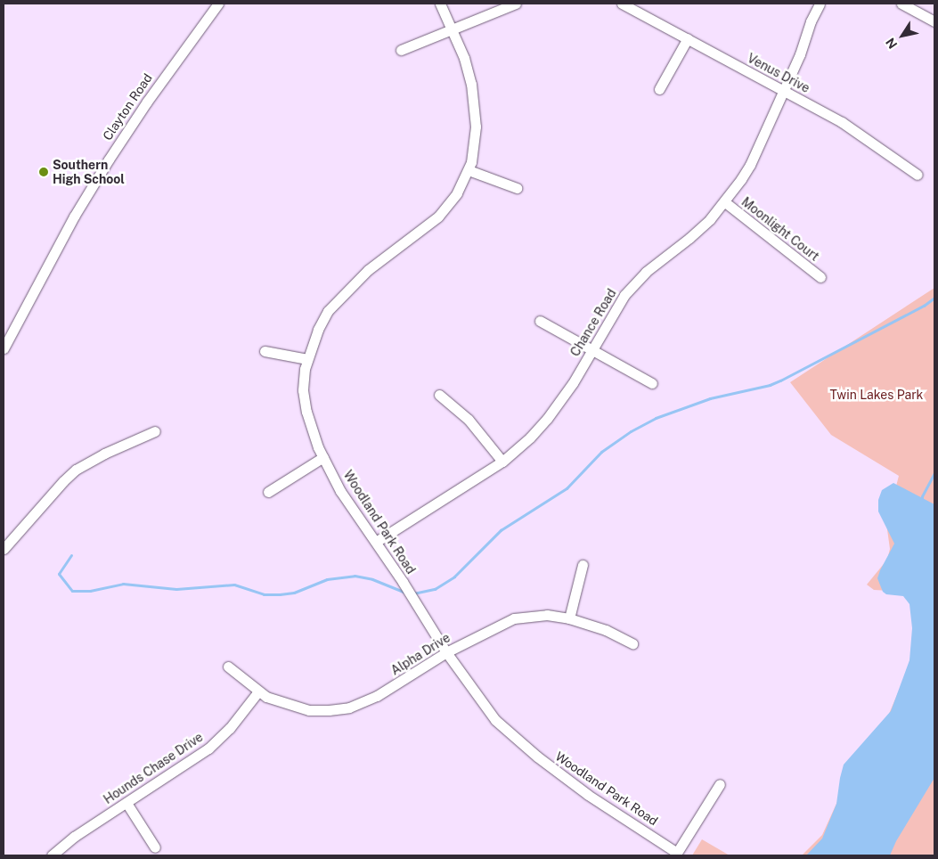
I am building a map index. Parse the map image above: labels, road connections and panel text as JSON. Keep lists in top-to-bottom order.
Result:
{
  "streets": {
    "street": [
      "Venus Drive",
      "Clayton Road",
      "Moonlight Court",
      "Chance Road",
      "Woodland Park Road",
      "Alpha Drive",
      "Hounds Chase Drive"
    ]
  },
  "crossings": [
    ["Venus Drive", "Chance Road"],
    ["Moonlight Court", "Chance Road"],
    ["Chance Road", "Woodland Park Road"],
    ["Woodland Park Road", "Alpha Drive"],
    ["Alpha Drive", "Hounds Chase Drive"]
  ],
  "parks": ["Twin Lakes Park"],
  "places": ["Southern High School"],
  "north": "bottom left"
}
